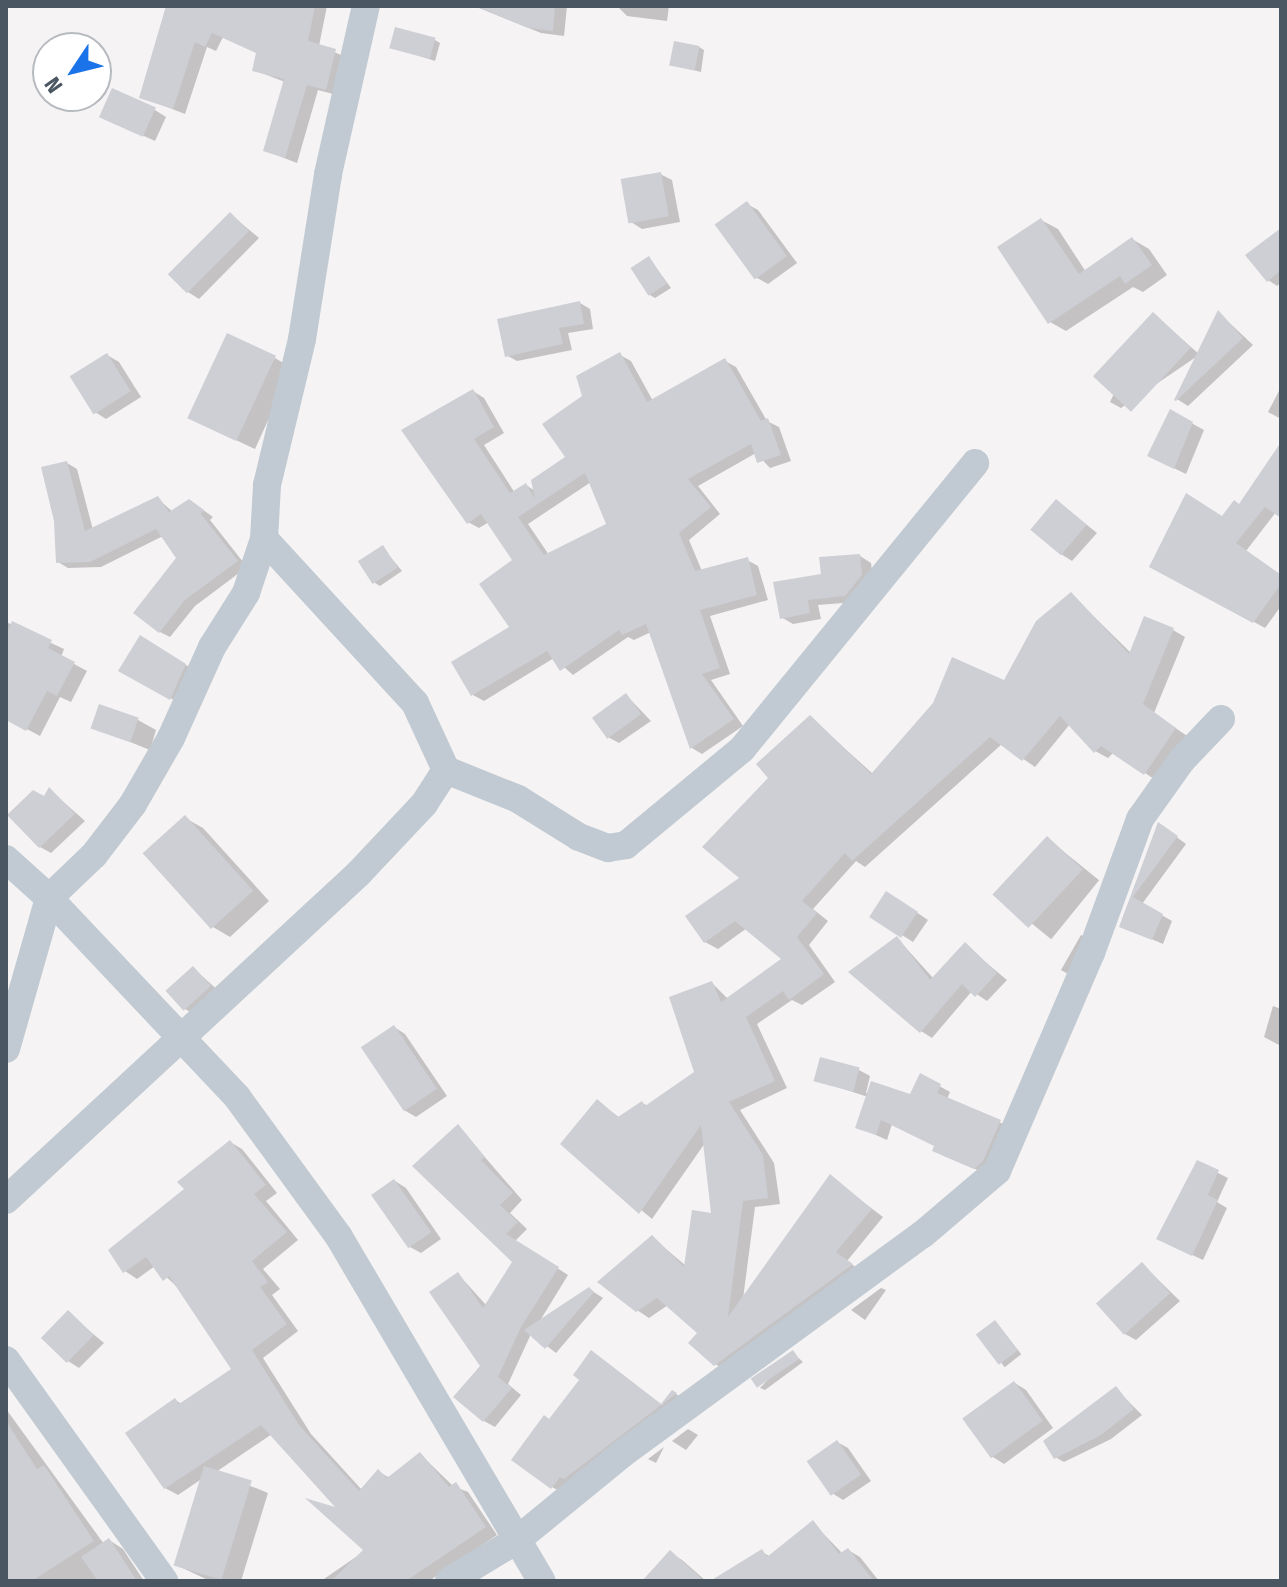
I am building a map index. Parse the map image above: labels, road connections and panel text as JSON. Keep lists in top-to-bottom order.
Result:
{
  "north": "bottom left"
}
